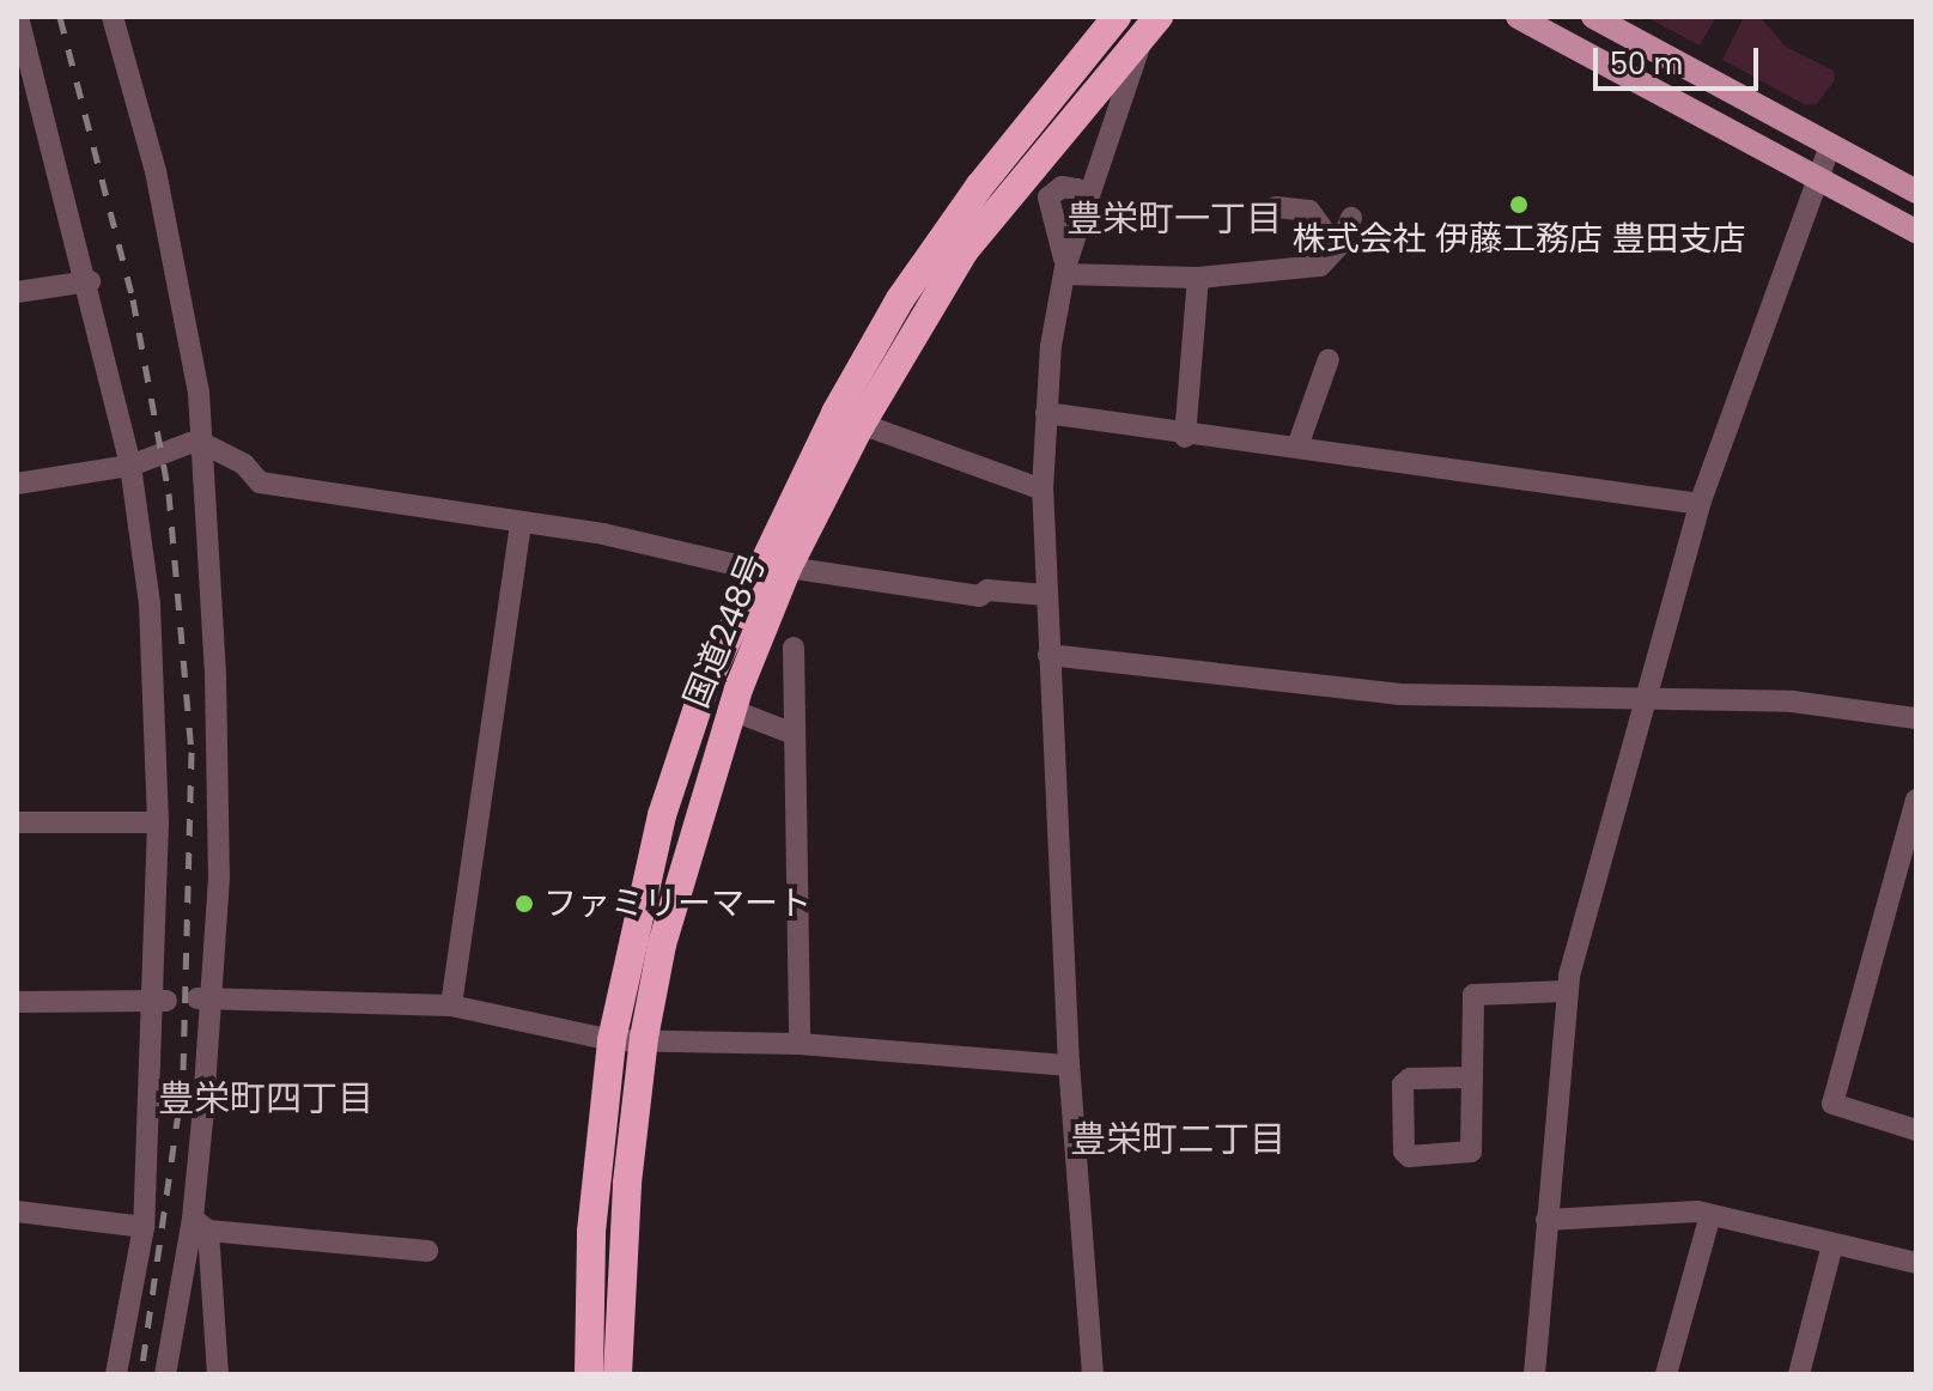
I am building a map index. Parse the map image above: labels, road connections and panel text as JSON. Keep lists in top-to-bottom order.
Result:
{
  "streets": {
    "highway": ["国道248号"]
  },
  "districts": ["豊栄町一丁目", "豊栄町四丁目", "豊栄町二丁目"],
  "places": ["株式会社 伊藤工務店 豊田支店", "ファミリーマート"],
  "scale_bar": "50 m"
}
